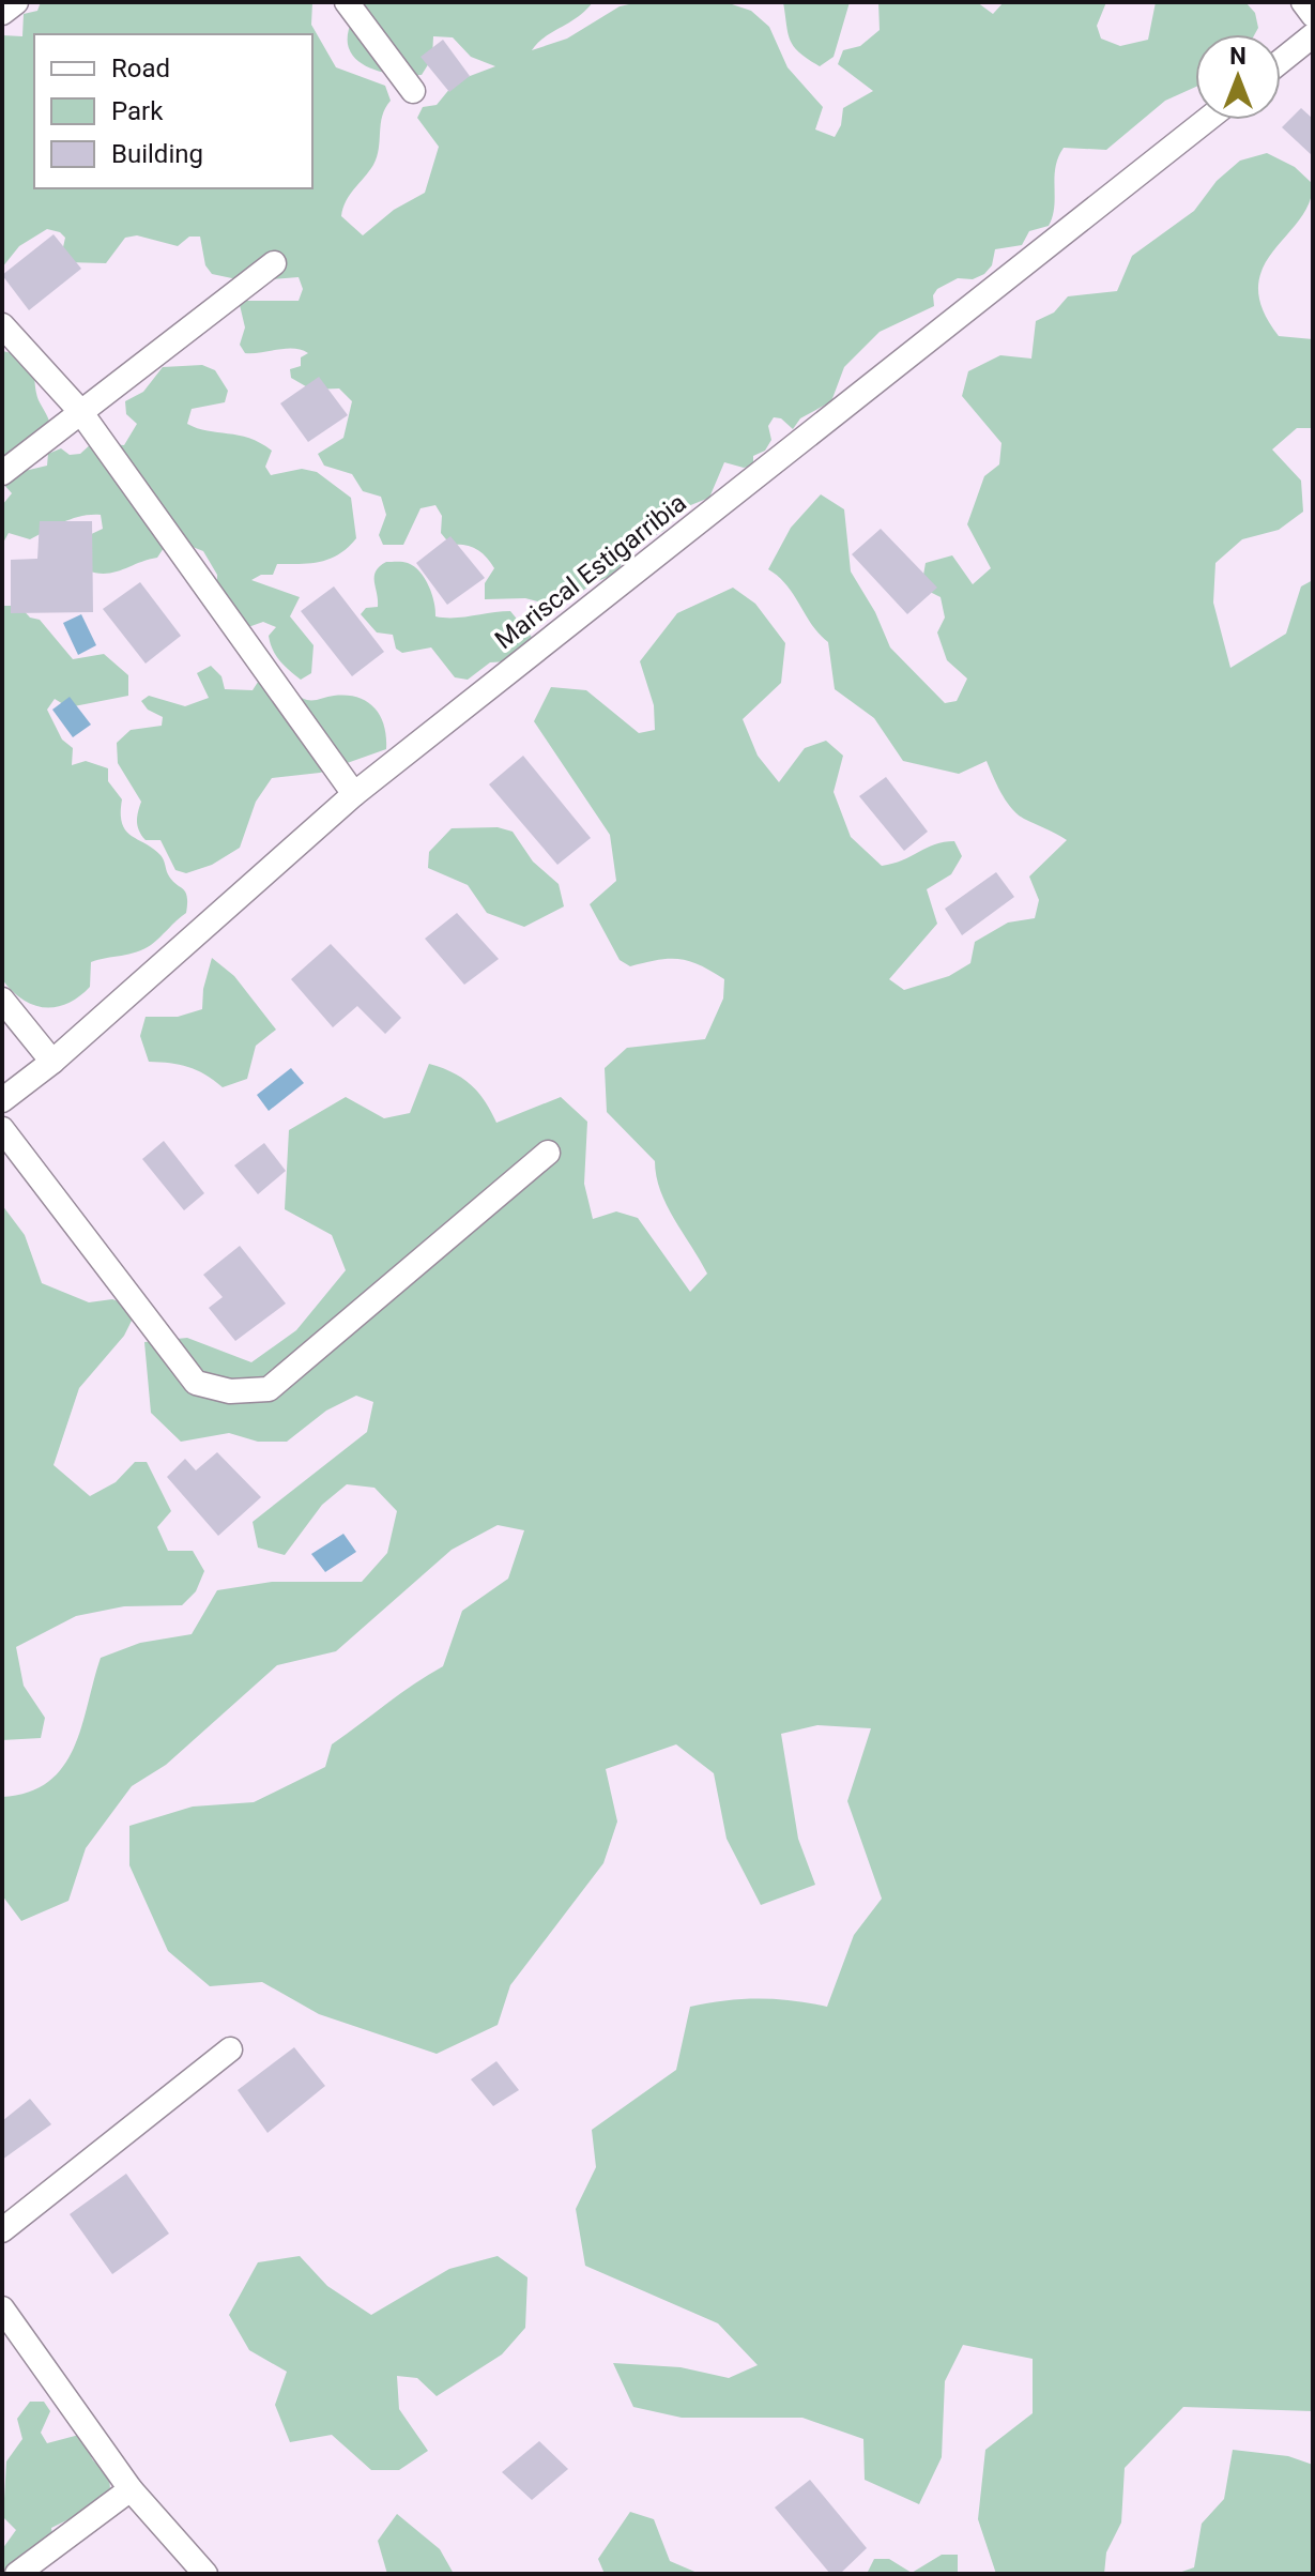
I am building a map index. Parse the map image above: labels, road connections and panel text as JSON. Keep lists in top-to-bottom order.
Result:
{
  "streets": {
    "street": ["Mariscal Estigarribia"]
  },
  "legend": ["Road", "Park", "Building"],
  "north": "top"
}
